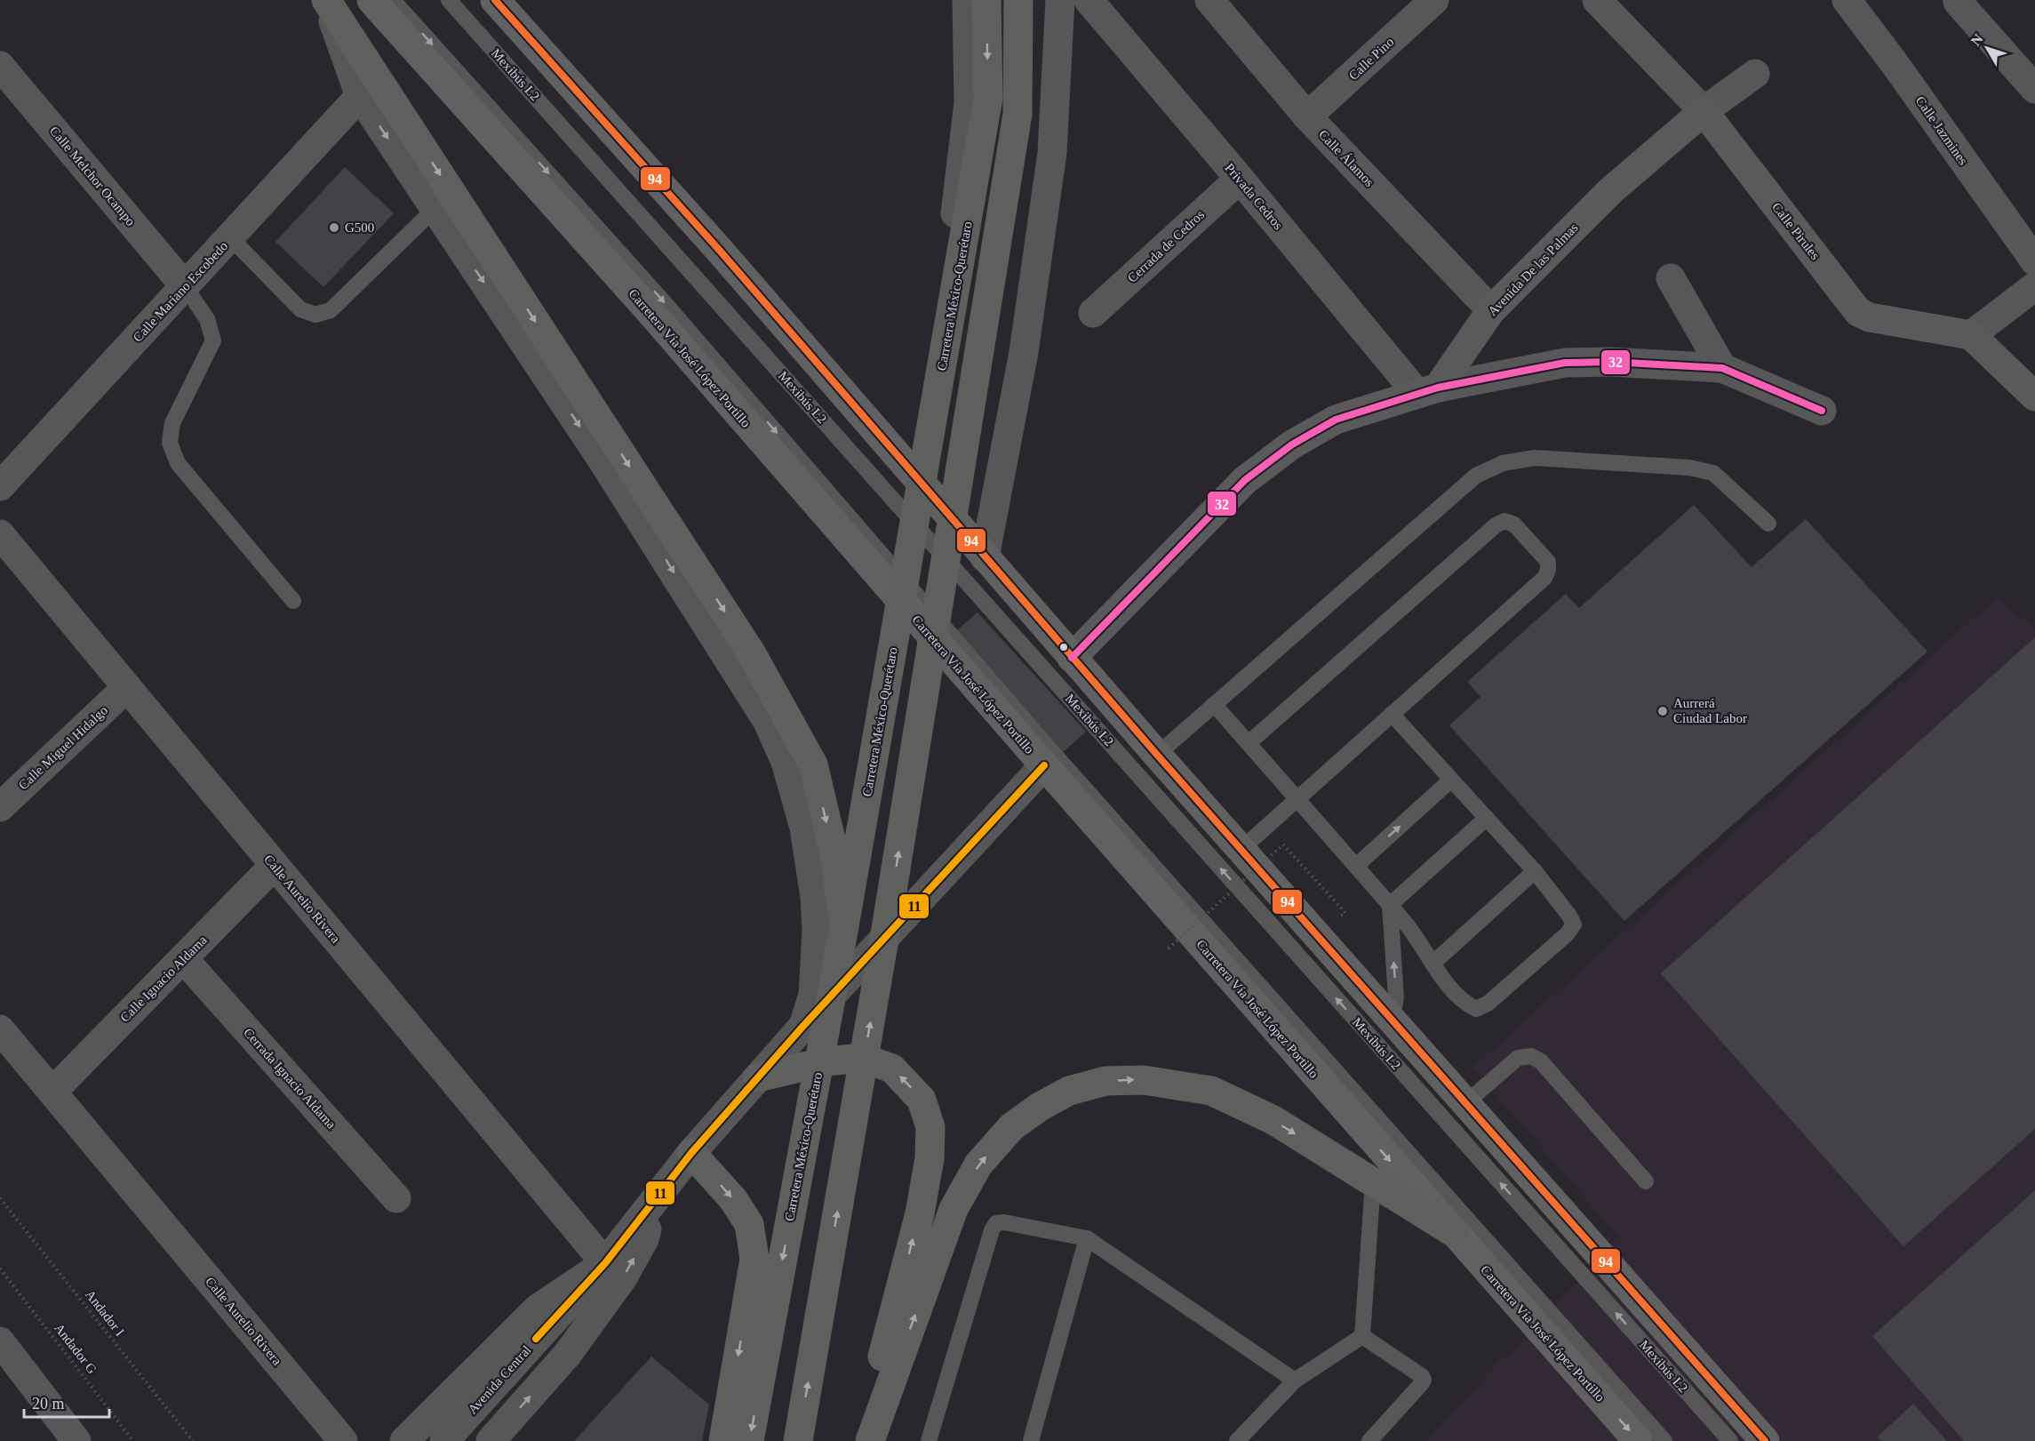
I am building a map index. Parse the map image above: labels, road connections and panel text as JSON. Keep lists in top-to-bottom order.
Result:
{
  "streets": {
    "highway": ["Carretera México-Querétaro"],
    "main road": ["Calle Pirules", "Avenida De las Palmas", "Carretera Vía José López Portillo"],
    "street": [
      "Calle Pino",
      "Calle Jazmines",
      "Calle Álamos",
      "Calle Melchor Ocampo",
      "Privada Cedros",
      "Cerrada de Cedros",
      "Calle Mariano Escobedo",
      "Calle Miguel Hidalgo",
      "Calle Aurelio Rivera",
      "Calle Ignacio Aldama",
      "Cerrada Ignacio Aldama",
      "Avenida Central"
    ],
    "lane": ["Mexibús L2"],
    "path": ["Andador I", "Andador G"]
  },
  "crossings": [
    ["Calle Pino", "Calle Álamos"],
    ["Calle Álamos", "Avenida De las Palmas"],
    ["Calle Melchor Ocampo", "Calle Mariano Escobedo"],
    ["Privada Cedros", "Cerrada de Cedros"],
    ["Privada Cedros", "Avenida De las Palmas"],
    ["Calle Pirules", "Avenida De las Palmas"],
    ["Carretera Vía José López Portillo", "Avenida Central"],
    ["Calle Miguel Hidalgo", "Calle Aurelio Rivera"],
    ["Calle Aurelio Rivera", "Calle Ignacio Aldama"],
    ["Calle Aurelio Rivera", "Avenida Central"],
    ["Calle Ignacio Aldama", "Cerrada Ignacio Aldama"]
  ],
  "places": ["G500", "Aurrerá Ciudad Labor"],
  "lines": ["transit line 94", "transit line 32", "transit line 11"],
  "scale_bar": "20 m",
  "north": "top left"
}
